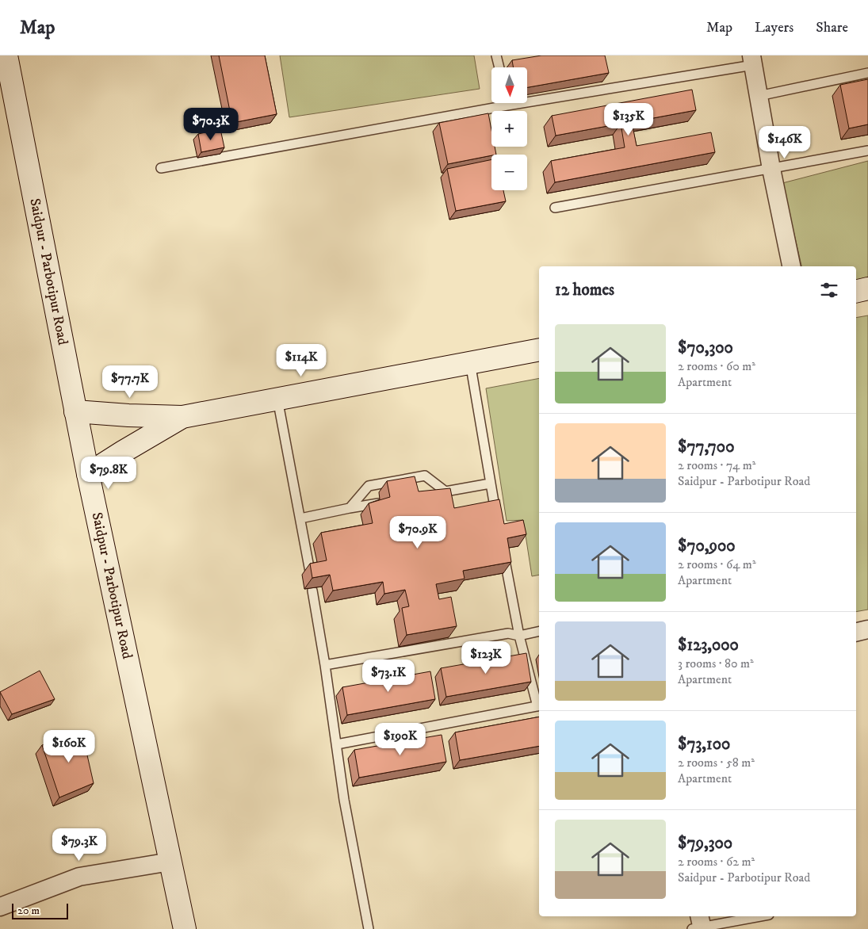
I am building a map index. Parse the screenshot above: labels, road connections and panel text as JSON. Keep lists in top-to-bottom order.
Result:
{
  "streets": {
    "main road": ["Saidpur - Parbotipur Road"]
  },
  "scale_bar": "20 m",
  "north": "bottom",
  "page": {
    "header": "Map",
    "nav": ["Map", "Layers", "Share"],
    "map_buttons": ["+", "−"],
    "price": [
      "$135K",
      "$70.3K",
      "$146K",
      "$114K",
      "$77.7K",
      "$79.8K",
      "$70.9K",
      "$123K",
      "$73.1K",
      "$190K",
      "$160K",
      "$79.3K"
    ],
    "heading": "12 homes",
    "list": [
      {
        "name": "$70,300",
        "note": "2 rooms · 60 m² · Apartment"
      },
      {
        "name": "$77,700",
        "note": "2 rooms · 74 m² · Saidpur - Parbotipur Road"
      },
      {
        "name": "$70,900",
        "note": "2 rooms · 64 m² · Apartment"
      },
      {
        "name": "$123,000",
        "note": "3 rooms · 80 m² · Apartment"
      },
      {
        "name": "$73,100",
        "note": "2 rooms · 58 m² · Apartment"
      },
      {
        "name": "$79,300",
        "note": "2 rooms · 62 m² · Saidpur - Parbotipur Road"
      }
    ],
    "scale": "20 m"
  }
}
